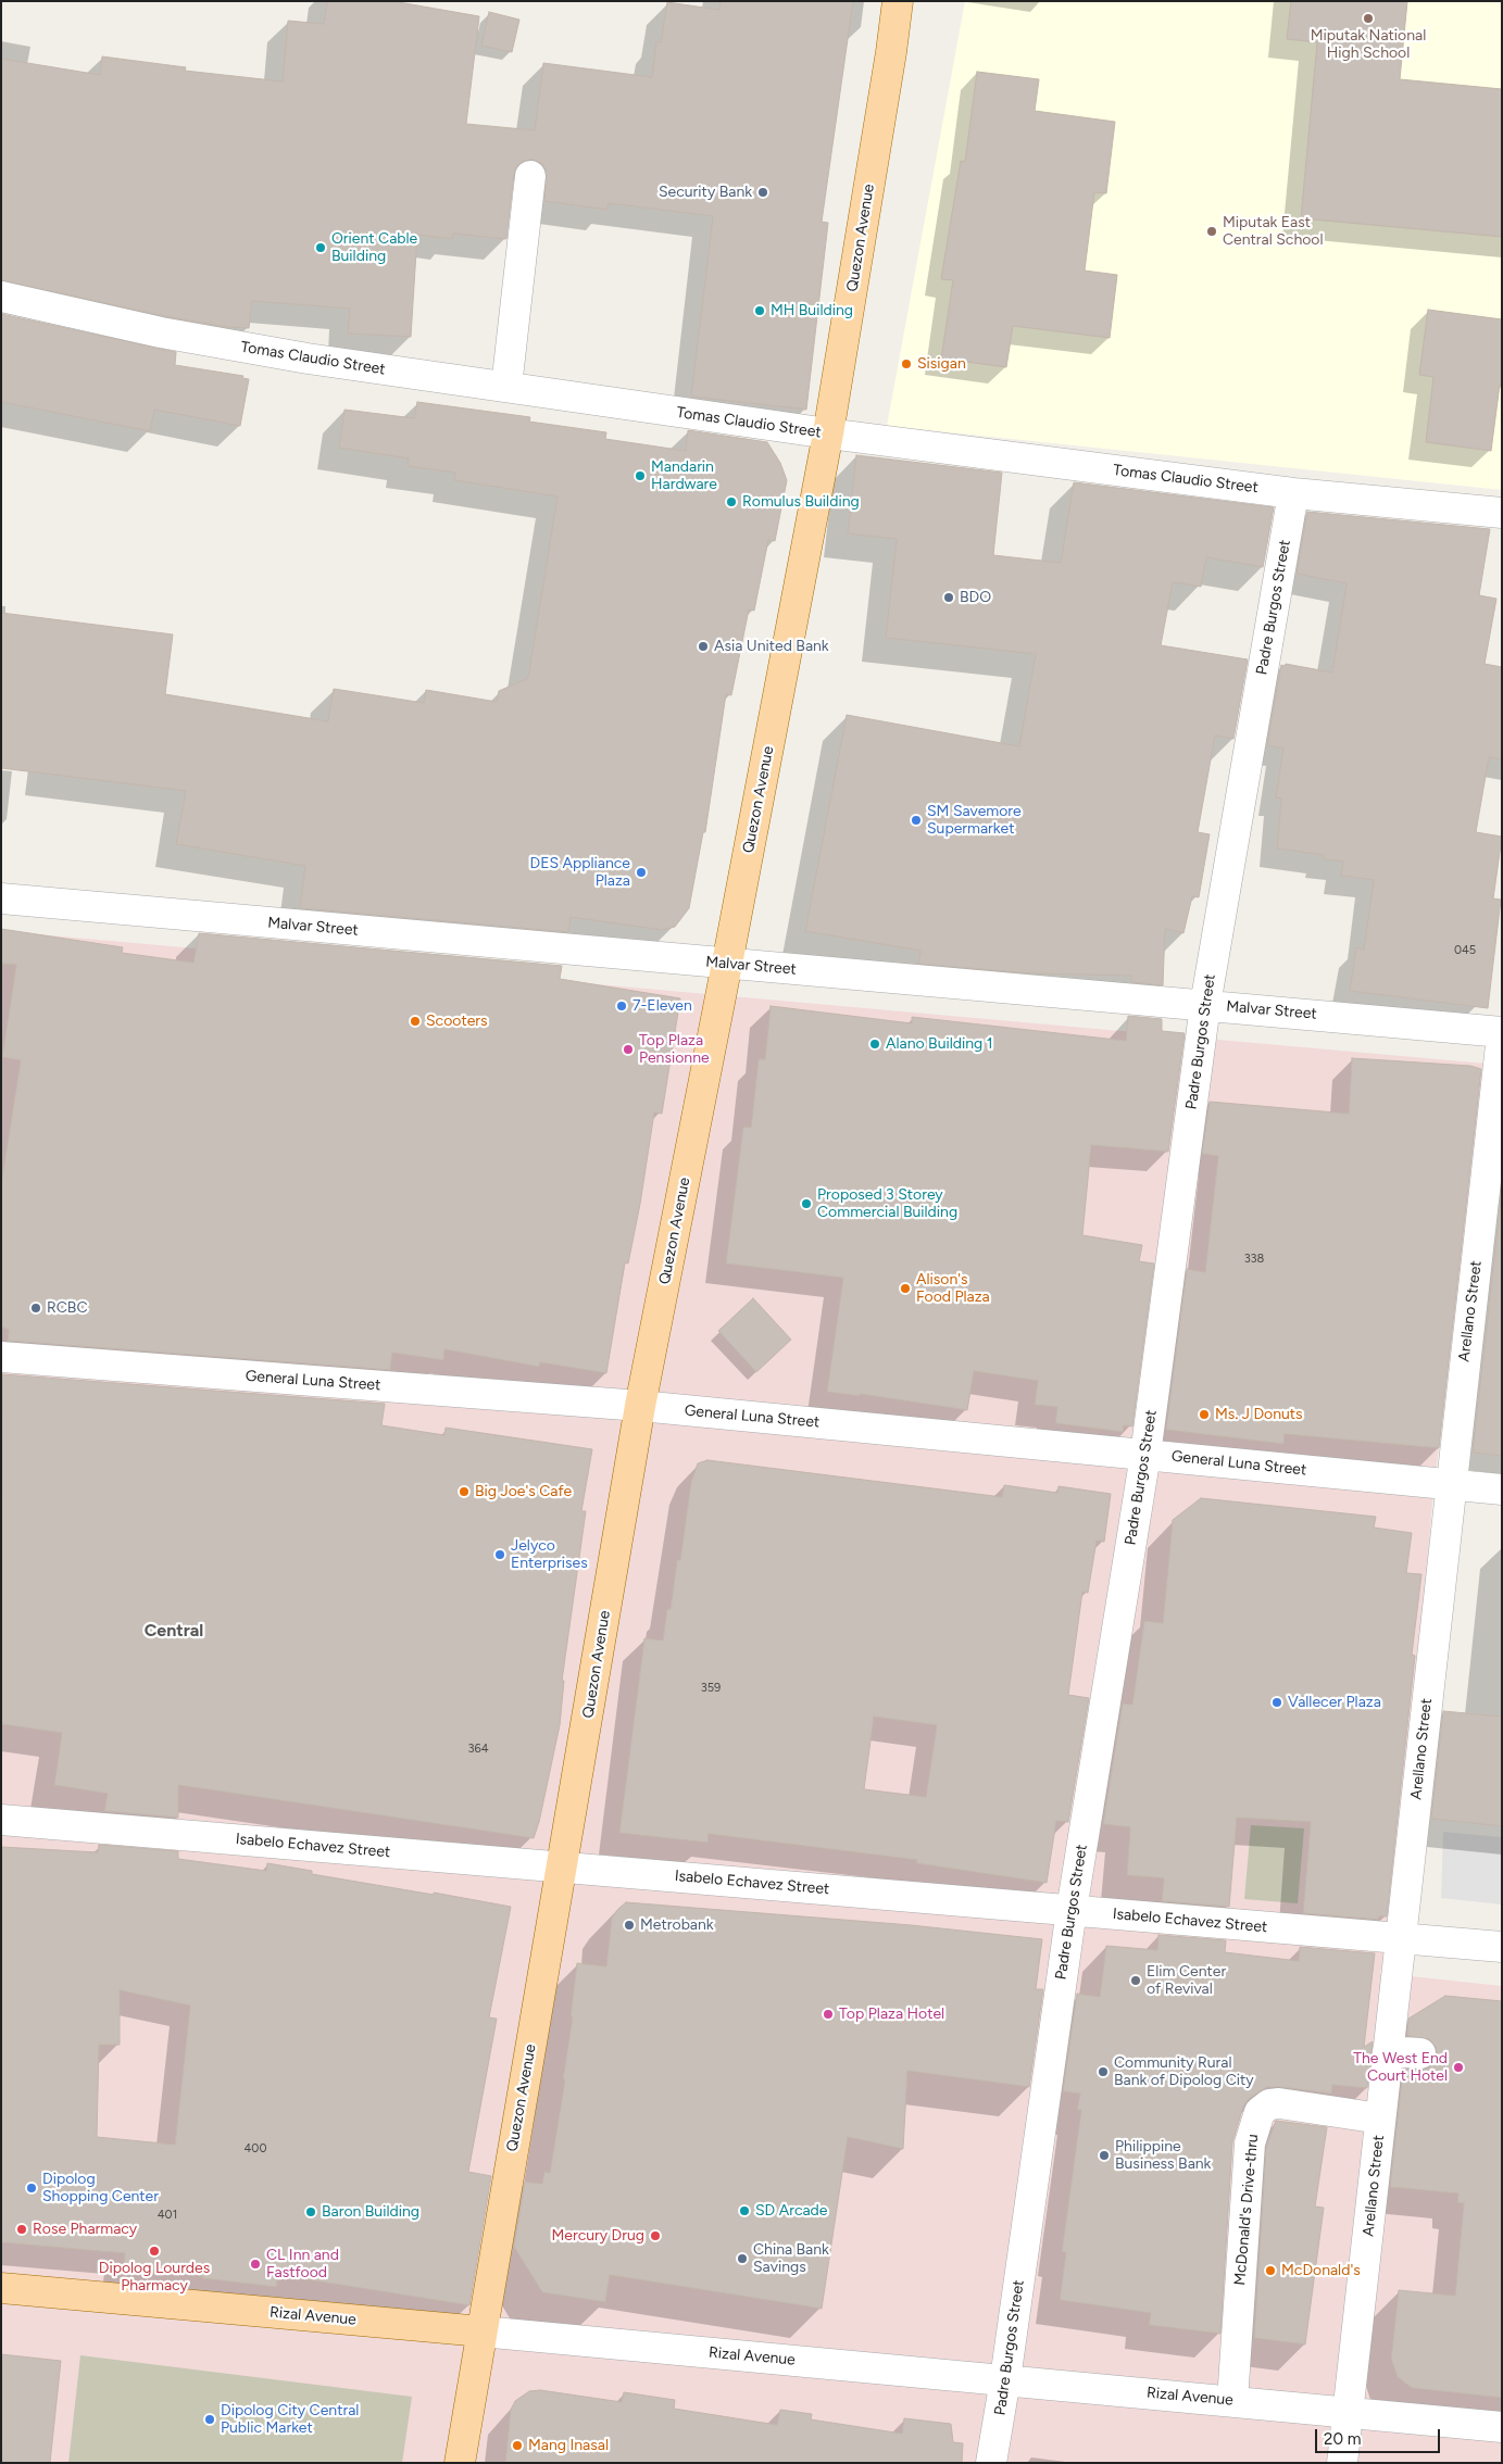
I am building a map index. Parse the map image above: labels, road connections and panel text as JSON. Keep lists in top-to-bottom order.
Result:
{
  "streets": {
    "main road": ["Quezon Avenue", "Rizal Avenue"],
    "street": [
      "Tomas Claudio Street",
      "Padre Burgos Street",
      "Malvar Street",
      "Arellano Street",
      "General Luna Street",
      "Isabelo Echavez Street",
      "McDonald's Drive-thru"
    ]
  },
  "crossings": [
    ["Quezon Avenue", "Tomas Claudio Street"],
    ["Quezon Avenue", "Malvar Street"],
    ["Quezon Avenue", "General Luna Street"],
    ["Quezon Avenue", "Isabelo Echavez Street"],
    ["Quezon Avenue", "Rizal Avenue"],
    ["Tomas Claudio Street", "Padre Burgos Street"],
    ["Padre Burgos Street", "Malvar Street"],
    ["Padre Burgos Street", "General Luna Street"],
    ["Padre Burgos Street", "Isabelo Echavez Street"],
    ["Padre Burgos Street", "Rizal Avenue"],
    ["Malvar Street", "Arellano Street"],
    ["Arellano Street", "General Luna Street"],
    ["Arellano Street", "Isabelo Echavez Street"],
    ["Arellano Street", "McDonald's Drive-thru"],
    ["Arellano Street", "Rizal Avenue"],
    ["McDonald's Drive-thru", "Rizal Avenue"]
  ],
  "districts": ["Central"],
  "places": [
    "Miputak National High School",
    "Security Bank",
    "Miputak East Central School",
    "Orient Cable Building",
    "MH Building",
    "Sisigan",
    "Mandarin Hardware",
    "Romulus Building",
    "BDO",
    "Asia United Bank",
    "SM Savemore Supermarket",
    "DES Appliance Plaza",
    "7-Eleven",
    "Scooters",
    "Alano Building 1",
    "Top Plaza Pensionne",
    "Proposed 3 Storey Commercial Building",
    "Alison's Food Plaza",
    "RCBC",
    "Ms. J Donuts",
    "Big Joe's Cafe",
    "Jelyco Enterprises",
    "Vallecer Plaza",
    "Metrobank",
    "Elim Center of Revival",
    "Top Plaza Hotel",
    "The West End Court Hotel",
    "Community Rural Bank of Dipolog City",
    "Philippine Business Bank",
    "Dipolog Shopping Center",
    "SD Arcade",
    "Baron Building",
    "Rose Pharmacy",
    "Mercury Drug",
    "Dipolog Lourdes Pharmacy",
    "China Bank Savings",
    "CL Inn and Fastfood",
    "McDonald's",
    "Dipolog City Central Public Market",
    "Mang Inasal"
  ],
  "house_numbers": [
    "045",
    "338",
    "359",
    "364",
    "400",
    "401"
  ],
  "scale_bar": "20 m"
}
